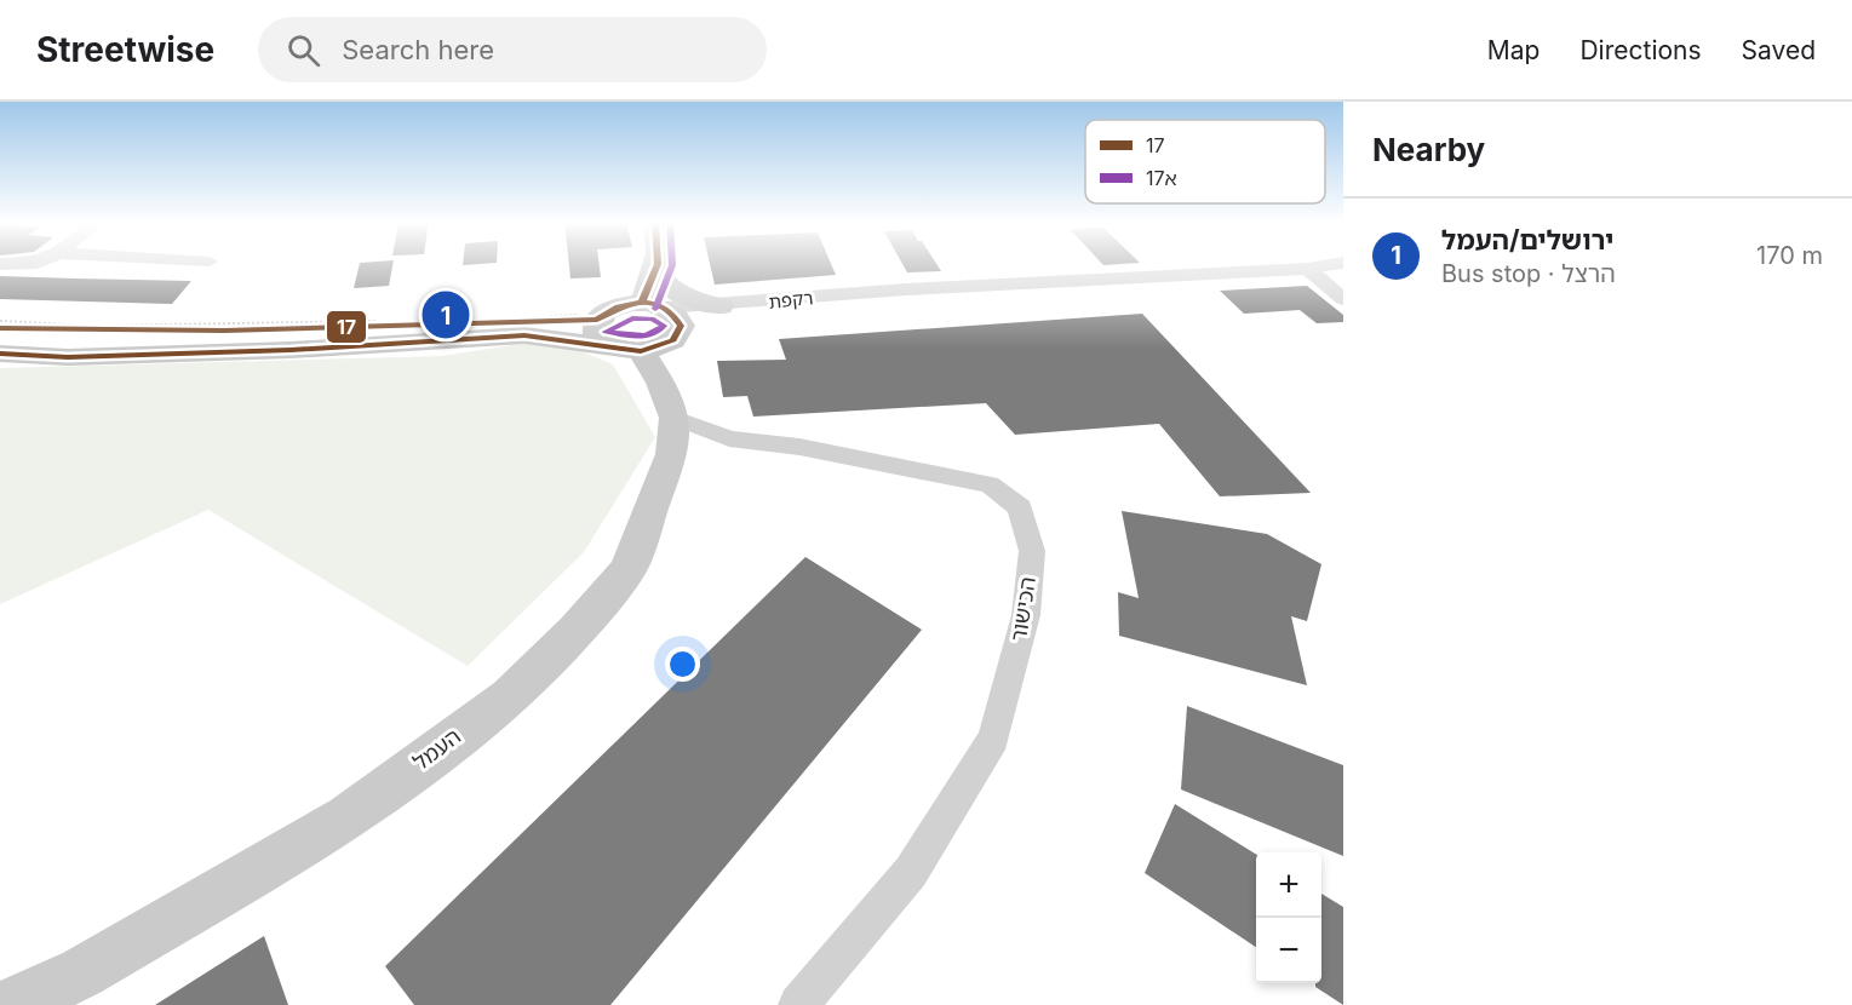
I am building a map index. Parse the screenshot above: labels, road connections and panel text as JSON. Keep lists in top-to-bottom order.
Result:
{
  "streets": {
    "street": ["רקפת", "הכישור", "העמל"]
  },
  "crossings": [
    ["הכישור", "העמל"]
  ],
  "lines": ["transit line 17", "transit line 17א"],
  "legend": ["17", "17א"],
  "page": {
    "header": "Streetwise",
    "search": "Search here",
    "nav": ["Map", "Directions", "Saved"],
    "heading": "Nearby",
    "list": [
      {
        "mark": "1",
        "name": "ירושלים/העמל",
        "note": "Bus stop · הרצל",
        "value": "170 m"
      }
    ],
    "pins": "1",
    "map_buttons": ["+", "−"]
  }
}
